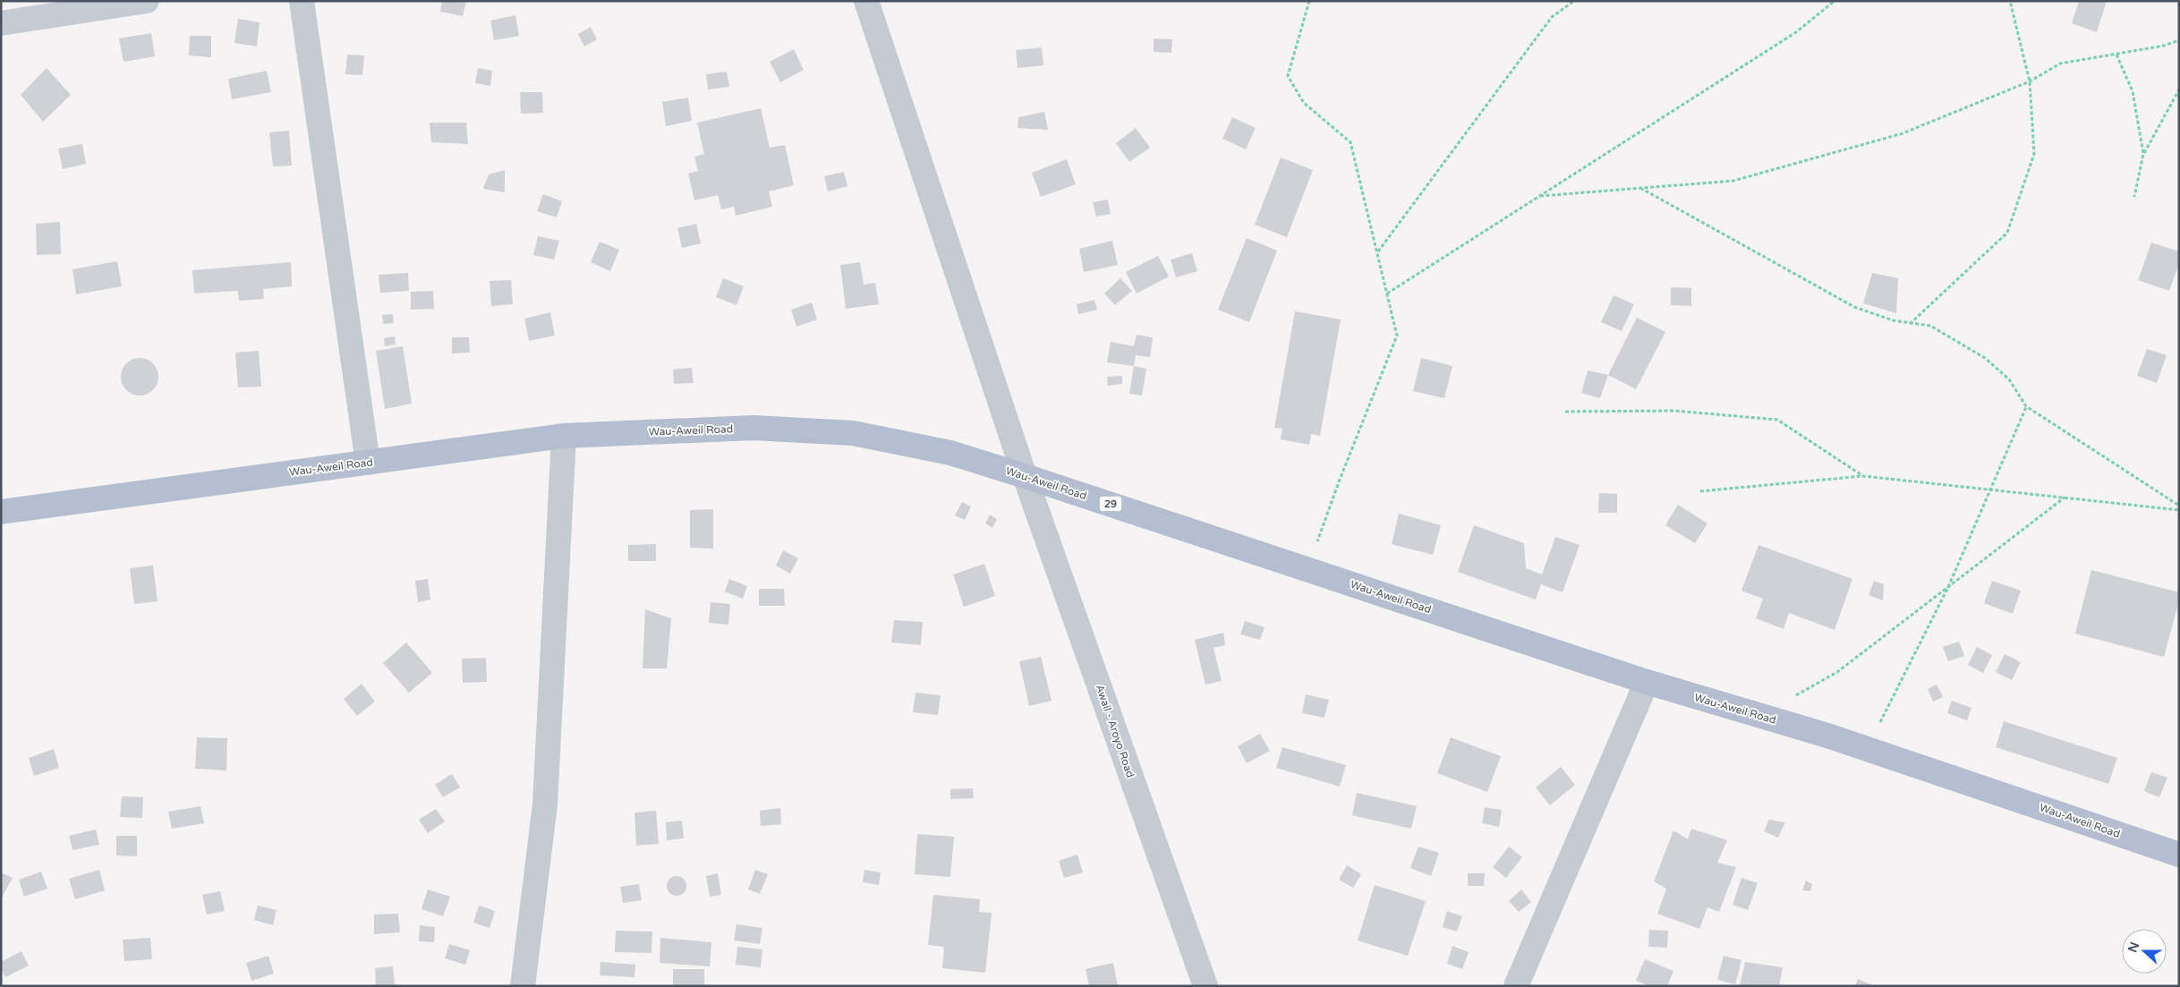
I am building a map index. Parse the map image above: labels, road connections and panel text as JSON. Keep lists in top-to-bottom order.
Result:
{
  "streets": {
    "main road": ["Wau-Aweil Road", "29"],
    "street": ["Awail - Aroyo Road"]
  },
  "crossings": [
    ["Wau-Aweil Road", "Awail - Aroyo Road"]
  ],
  "north": "left"
}
